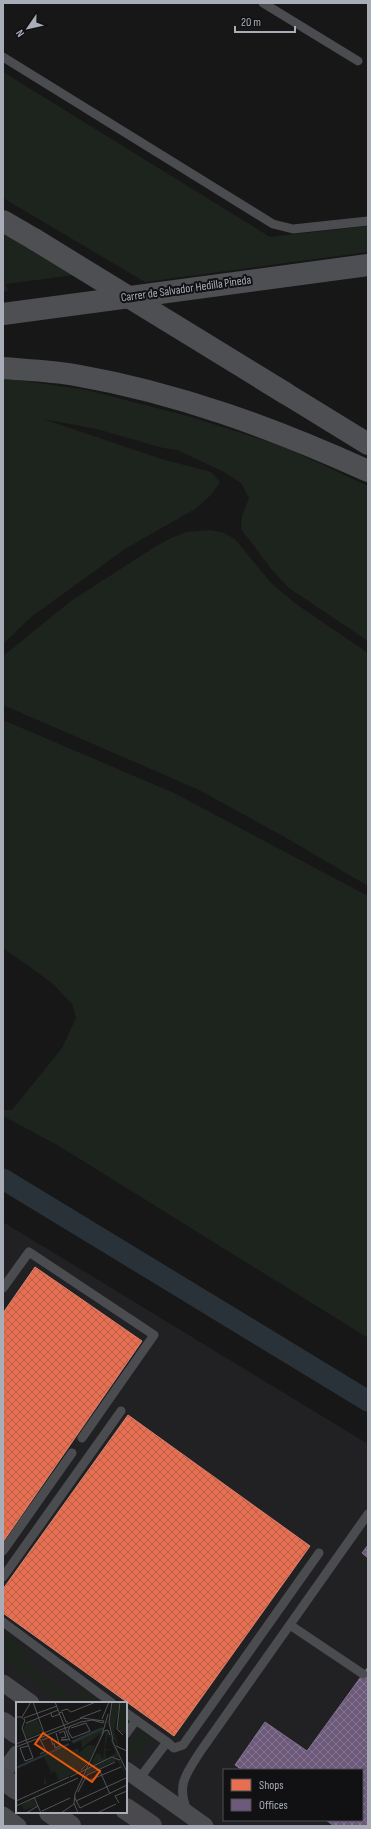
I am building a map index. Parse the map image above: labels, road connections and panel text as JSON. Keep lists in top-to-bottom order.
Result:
{
  "streets": {
    "main road": ["Carrer de Salvador Hedilla Pineda"]
  },
  "legend": ["Shops", "Offices"],
  "scale_bar": "20 m",
  "north": "bottom left"
}
